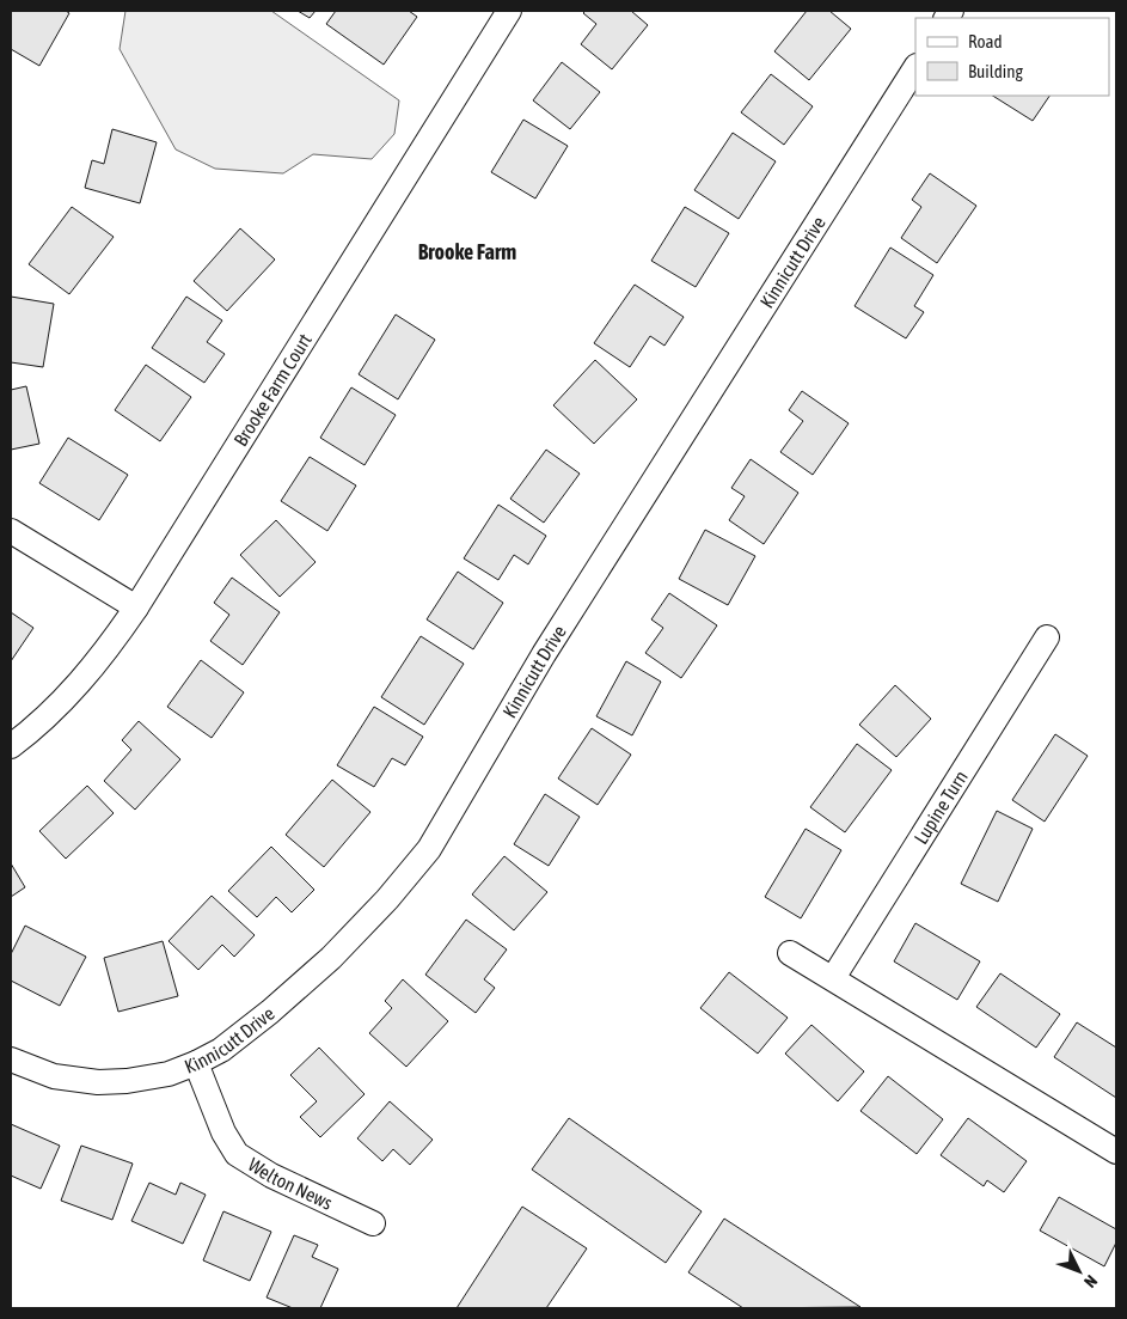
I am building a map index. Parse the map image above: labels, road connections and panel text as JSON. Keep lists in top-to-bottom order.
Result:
{
  "streets": {
    "street": [
      "Kinnicutt Drive",
      "Brooke Farm Court",
      "Lupine Turn",
      "Welton News"
    ]
  },
  "crossings": [
    ["Kinnicutt Drive", "Welton News"]
  ],
  "districts": ["Brooke Farm"],
  "legend": ["Road", "Building"],
  "north": "bottom right"
}
